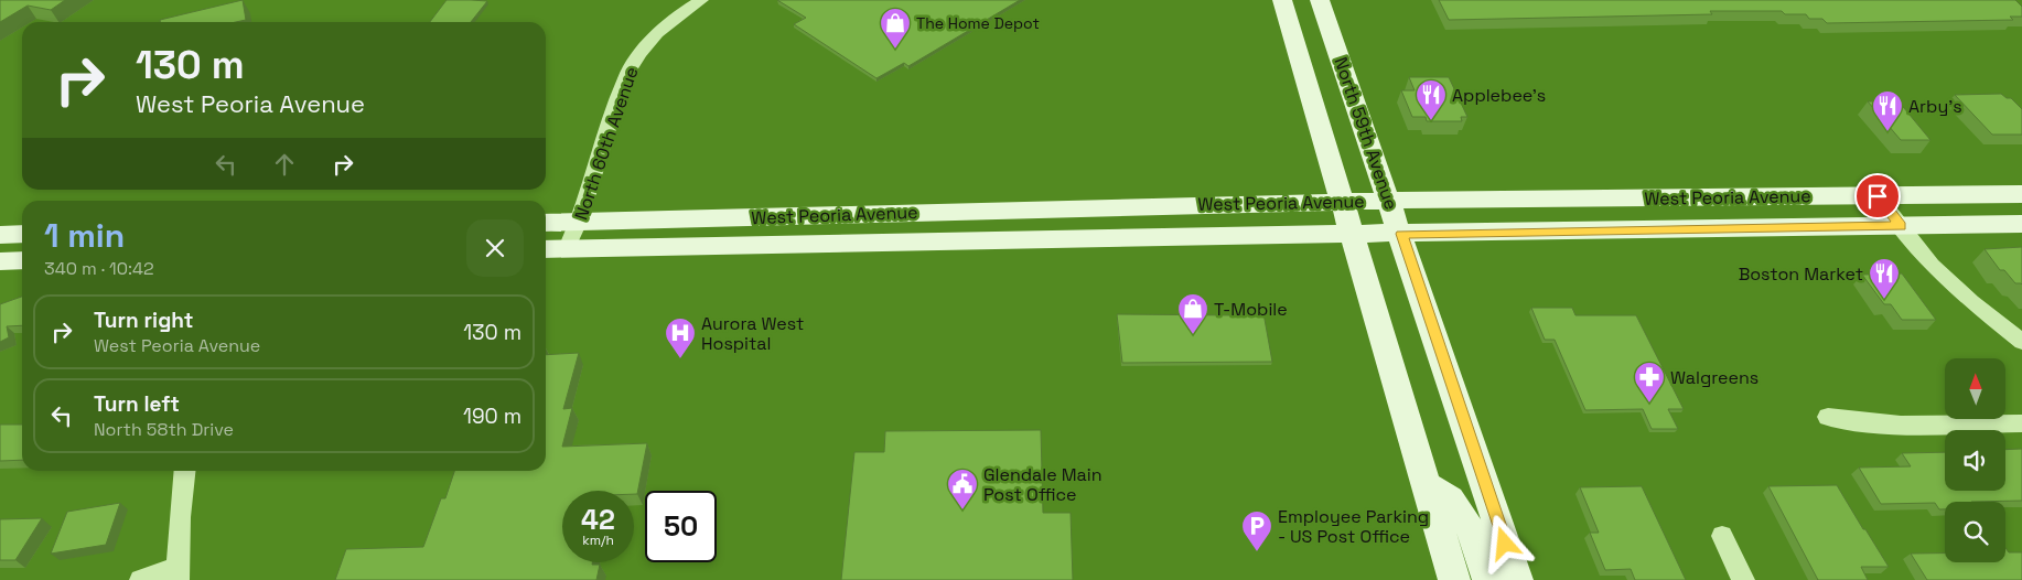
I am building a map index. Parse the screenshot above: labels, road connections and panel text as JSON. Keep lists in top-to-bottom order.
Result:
{
  "streets": {
    "main road": ["North 59th Avenue", "West Peoria Avenue"],
    "street": ["North 60th Avenue"]
  },
  "crossings": [
    ["North 59th Avenue", "West Peoria Avenue"],
    ["North 60th Avenue", "West Peoria Avenue"]
  ],
  "places": {
    "shop": ["The Home Depot", "T-Mobile"],
    "restaurant": ["Applebee's", "Arby's", "Boston Market"],
    "hospital": ["Aurora West Hospital"],
    "pharmacy": ["Walgreens"],
    "public building": ["Glendale Main Post Office"],
    "parking": ["Employee Parking - US Post Office"]
  },
  "north": "top",
  "page": {
    "turn": ["130 m", "West Peoria Avenue"],
    "heading": ["1 min", "340 m · 10:42"],
    "list": [
      {
        "name": "Turn right",
        "note": "West Peoria Avenue",
        "value": "130 m"
      },
      {
        "name": "Turn left",
        "note": "North 58th Drive",
        "value": "190 m"
      }
    ],
    "speed": "42 km/h",
    "limit": "50"
  }
}
